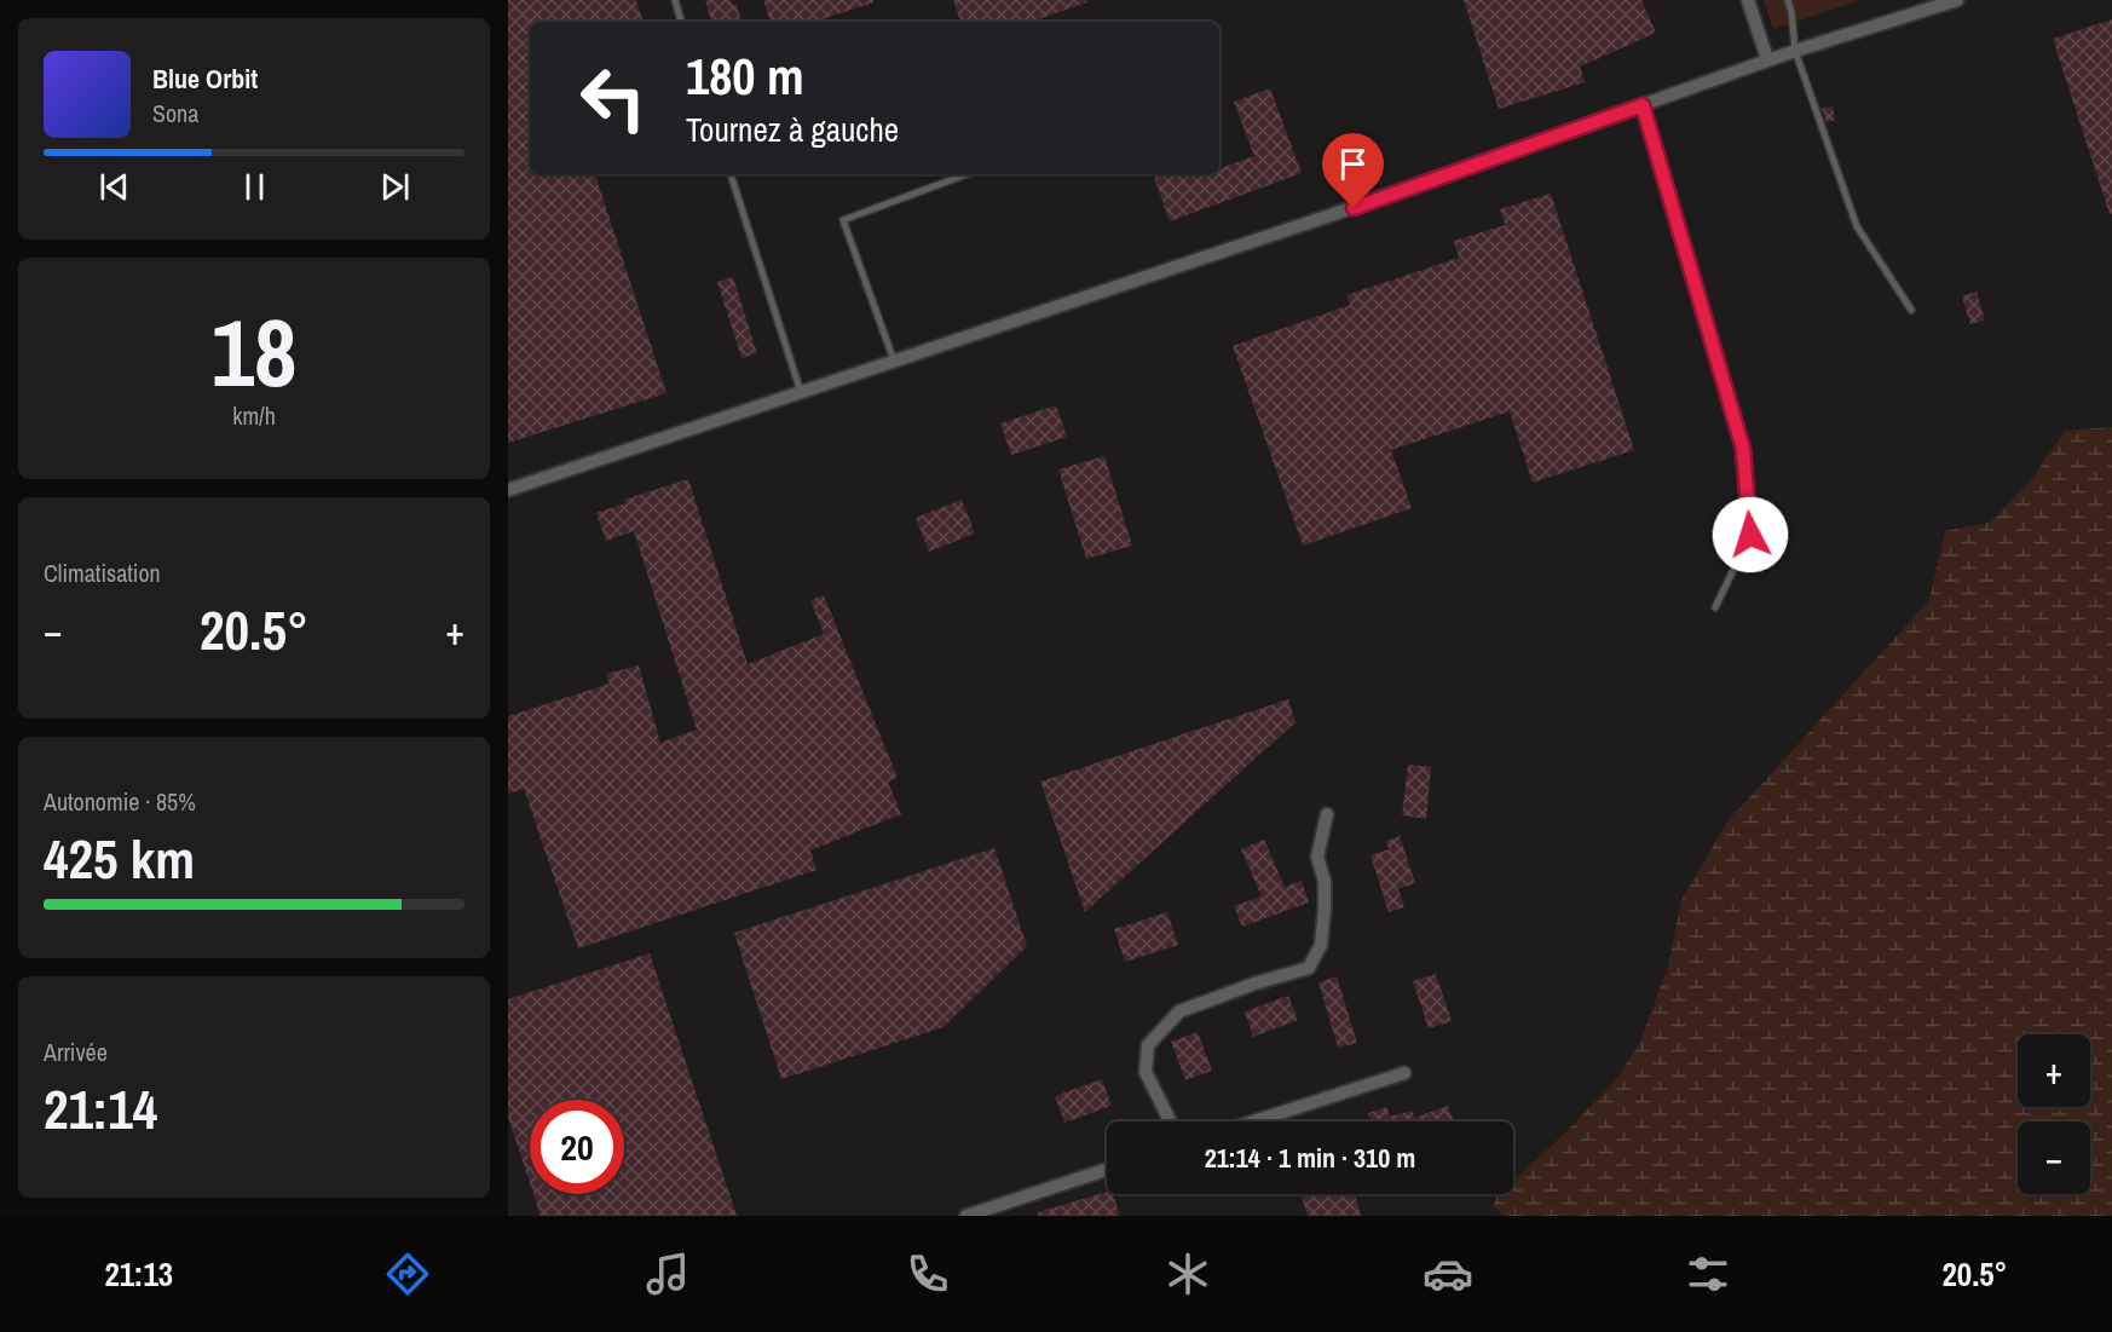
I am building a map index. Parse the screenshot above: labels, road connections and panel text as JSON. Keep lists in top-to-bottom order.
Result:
{
  "page": {
    "turn": ["180 m", "Tournez à gauche"],
    "song": ["Blue Orbit", "Sona"],
    "tile": [
      ["18", "km/h"],
      "Climatisation",
      ["Autonomie · 85%", "425 km"],
      ["Arrivée", "21:14"]
    ],
    "heat": ["−", "20.5°", "+"],
    "map_buttons": ["+", "−"],
    "limit": "20",
    "trip": "21:14 · 1 min · 310 m",
    "tabs": ["21:13", "20.5°"]
  }
}
